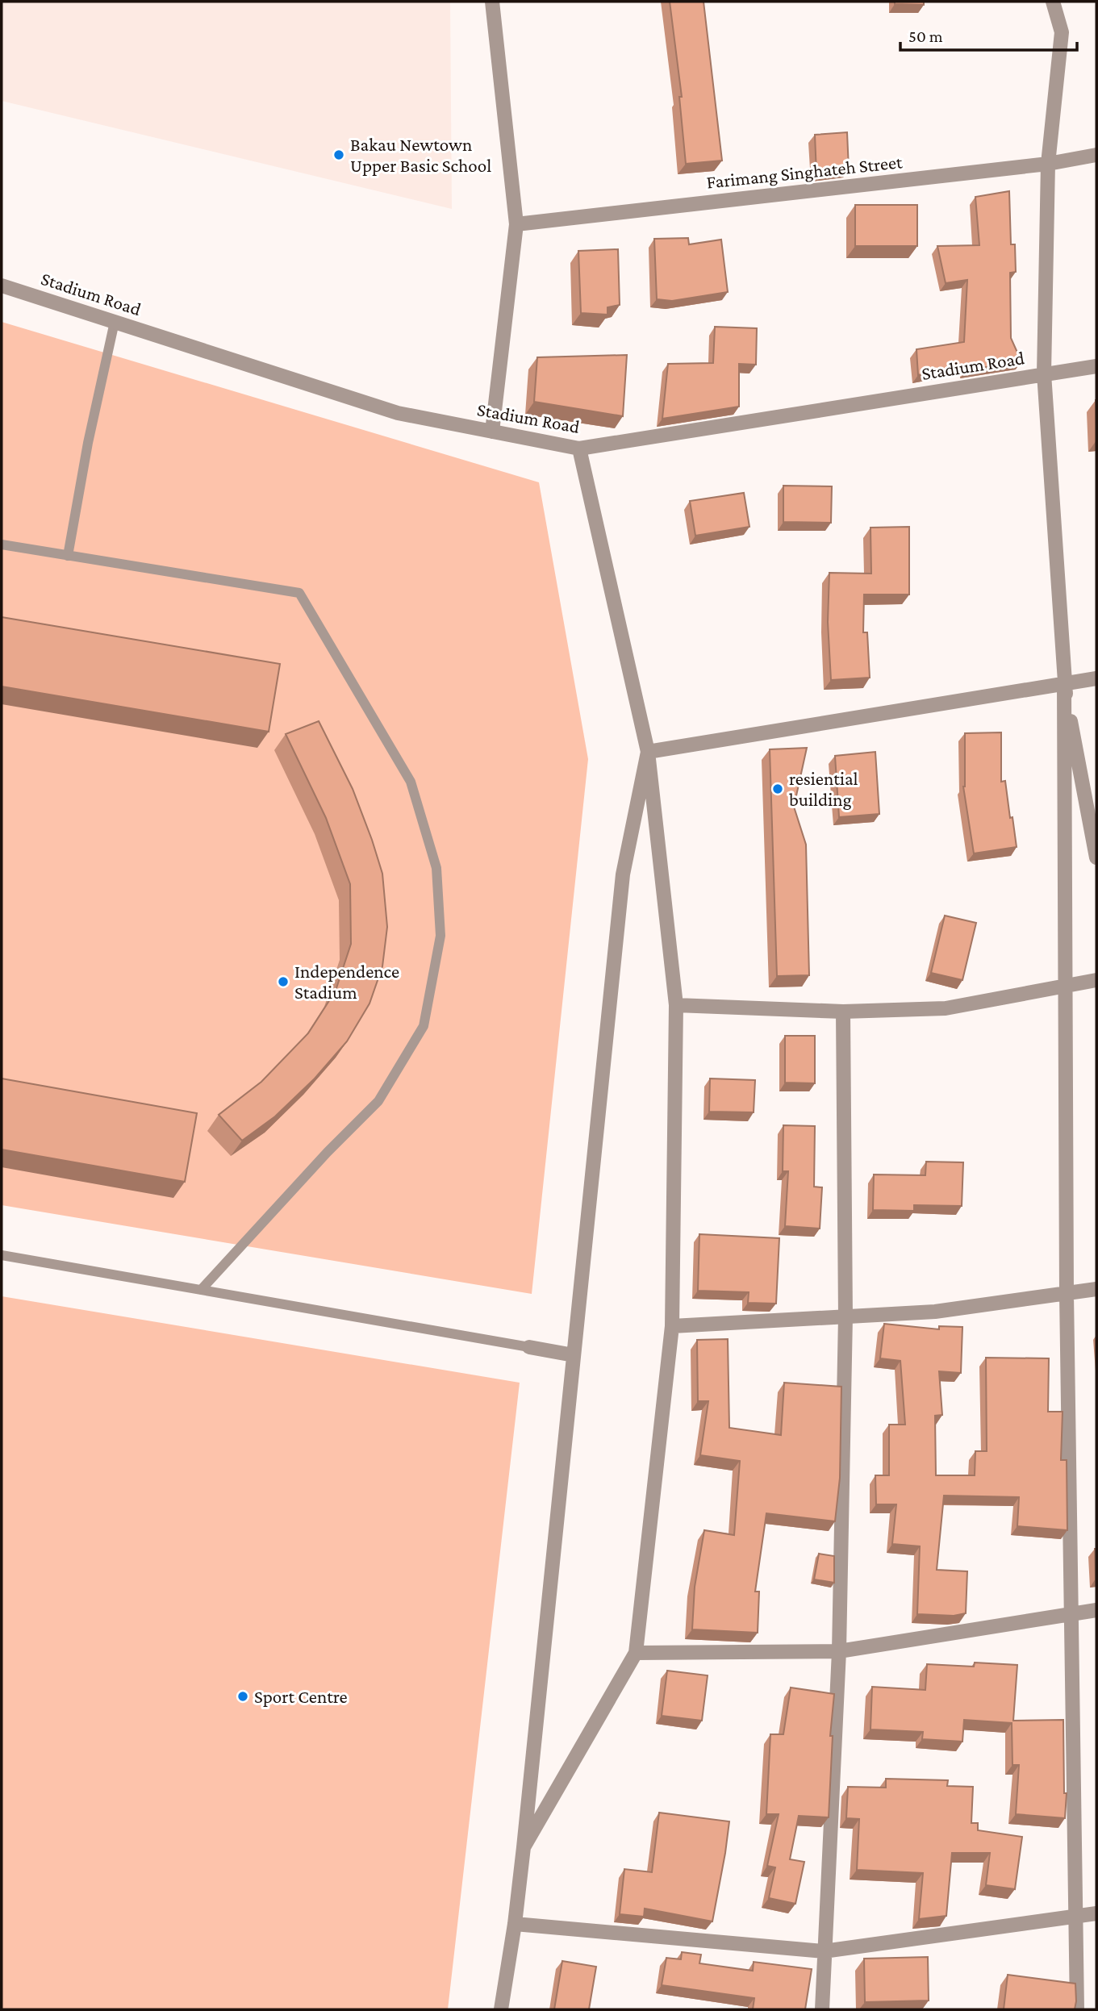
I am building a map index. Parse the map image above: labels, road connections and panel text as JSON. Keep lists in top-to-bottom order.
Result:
{
  "streets": {
    "street": ["Farimang Singhateh Street", "Stadium Road"]
  },
  "places": [
    "Bakau Newtown Upper Basic School",
    "resiential building",
    "Independence Stadium",
    "Sport Centre"
  ],
  "scale_bar": "50 m"
}
